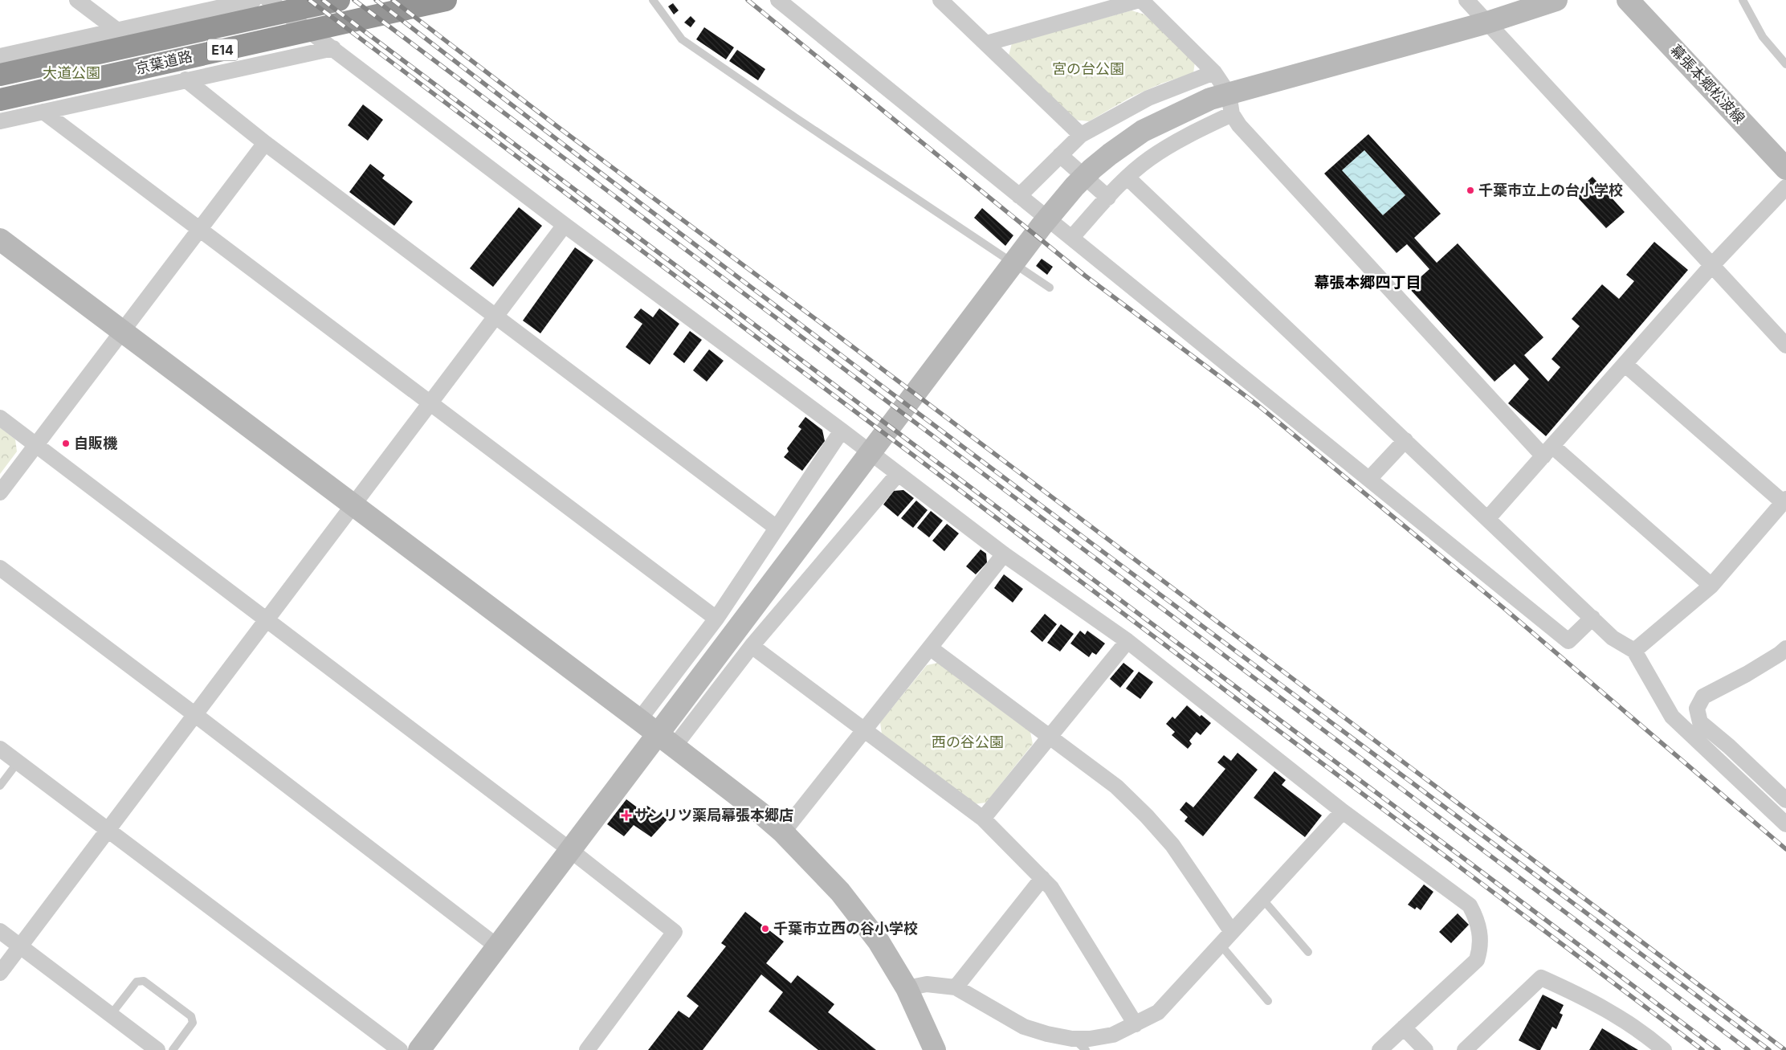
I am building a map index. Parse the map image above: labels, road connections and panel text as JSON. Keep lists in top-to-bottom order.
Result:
{
  "streets": {
    "highway": ["E14", "京葉道路"],
    "street": ["幕張本郷松波線"]
  },
  "districts": ["幕張本郷四丁目"],
  "parks": ["宮の台公園", "大道公園", "西の谷公園"],
  "places": {
    "other": ["千葉市立上の台小学校", "自販機", "千葉市立西の谷小学校"],
    "health": ["サンリツ薬局幕張本郷店"]
  }
}
